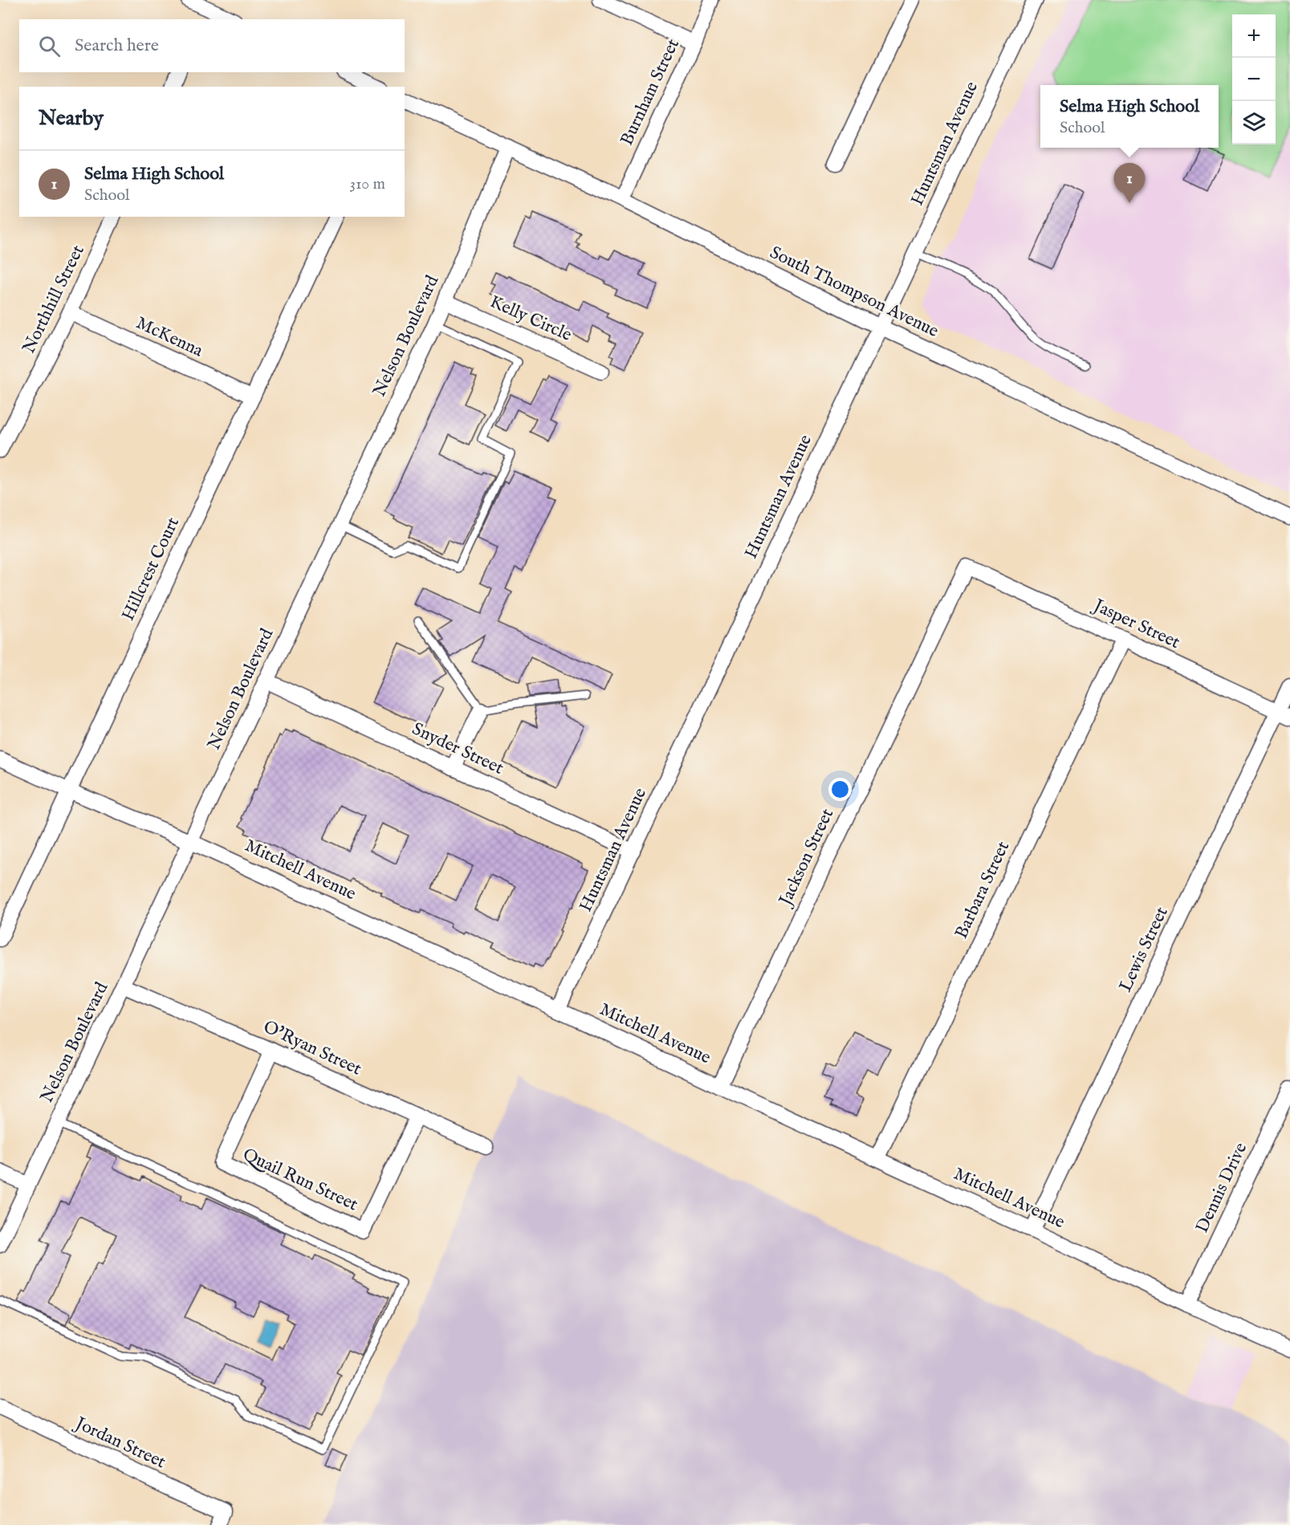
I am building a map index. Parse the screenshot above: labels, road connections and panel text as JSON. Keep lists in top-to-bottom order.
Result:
{
  "streets": {
    "street": [
      "Burnham Street",
      "Huntsman Avenue",
      "South Thompson Avenue",
      "Northhill Street",
      "Kelly Circle",
      "Nelson Boulevard",
      "McKenna",
      "Hillcrest Court",
      "Jasper Street",
      "Snyder Street",
      "Jackson Street",
      "Mitchell Avenue",
      "Barbara Street",
      "Lewis Street",
      "O'Ryan Street",
      "Quail Run Street",
      "Dennis Drive",
      "Jordan Street"
    ]
  },
  "crossings": [
    ["Burnham Street", "South Thompson Avenue"],
    ["Huntsman Avenue", "South Thompson Avenue"],
    ["Huntsman Avenue", "Snyder Street"],
    ["Huntsman Avenue", "Mitchell Avenue"],
    ["South Thompson Avenue", "Nelson Boulevard"],
    ["Northhill Street", "McKenna"],
    ["Kelly Circle", "Nelson Boulevard"],
    ["Nelson Boulevard", "Snyder Street"],
    ["Nelson Boulevard", "Mitchell Avenue"],
    ["Nelson Boulevard", "O'Ryan Street"],
    ["McKenna", "Hillcrest Court"],
    ["Hillcrest Court", "Mitchell Avenue"],
    ["Jasper Street", "Jackson Street"],
    ["Jasper Street", "Barbara Street"],
    ["Jasper Street", "Lewis Street"],
    ["Jackson Street", "Mitchell Avenue"],
    ["Mitchell Avenue", "Barbara Street"],
    ["Mitchell Avenue", "Lewis Street"],
    ["Mitchell Avenue", "Dennis Drive"],
    ["O'Ryan Street", "Quail Run Street"]
  ],
  "page": {
    "map_buttons": ["+", "−"],
    "search": "Search here",
    "popup": ["Selma High School", "School"],
    "heading": "Nearby",
    "list": [
      {
        "mark": "1",
        "name": "Selma High School",
        "note": "School",
        "value": "310 m"
      }
    ],
    "pins": "1"
  }
}
